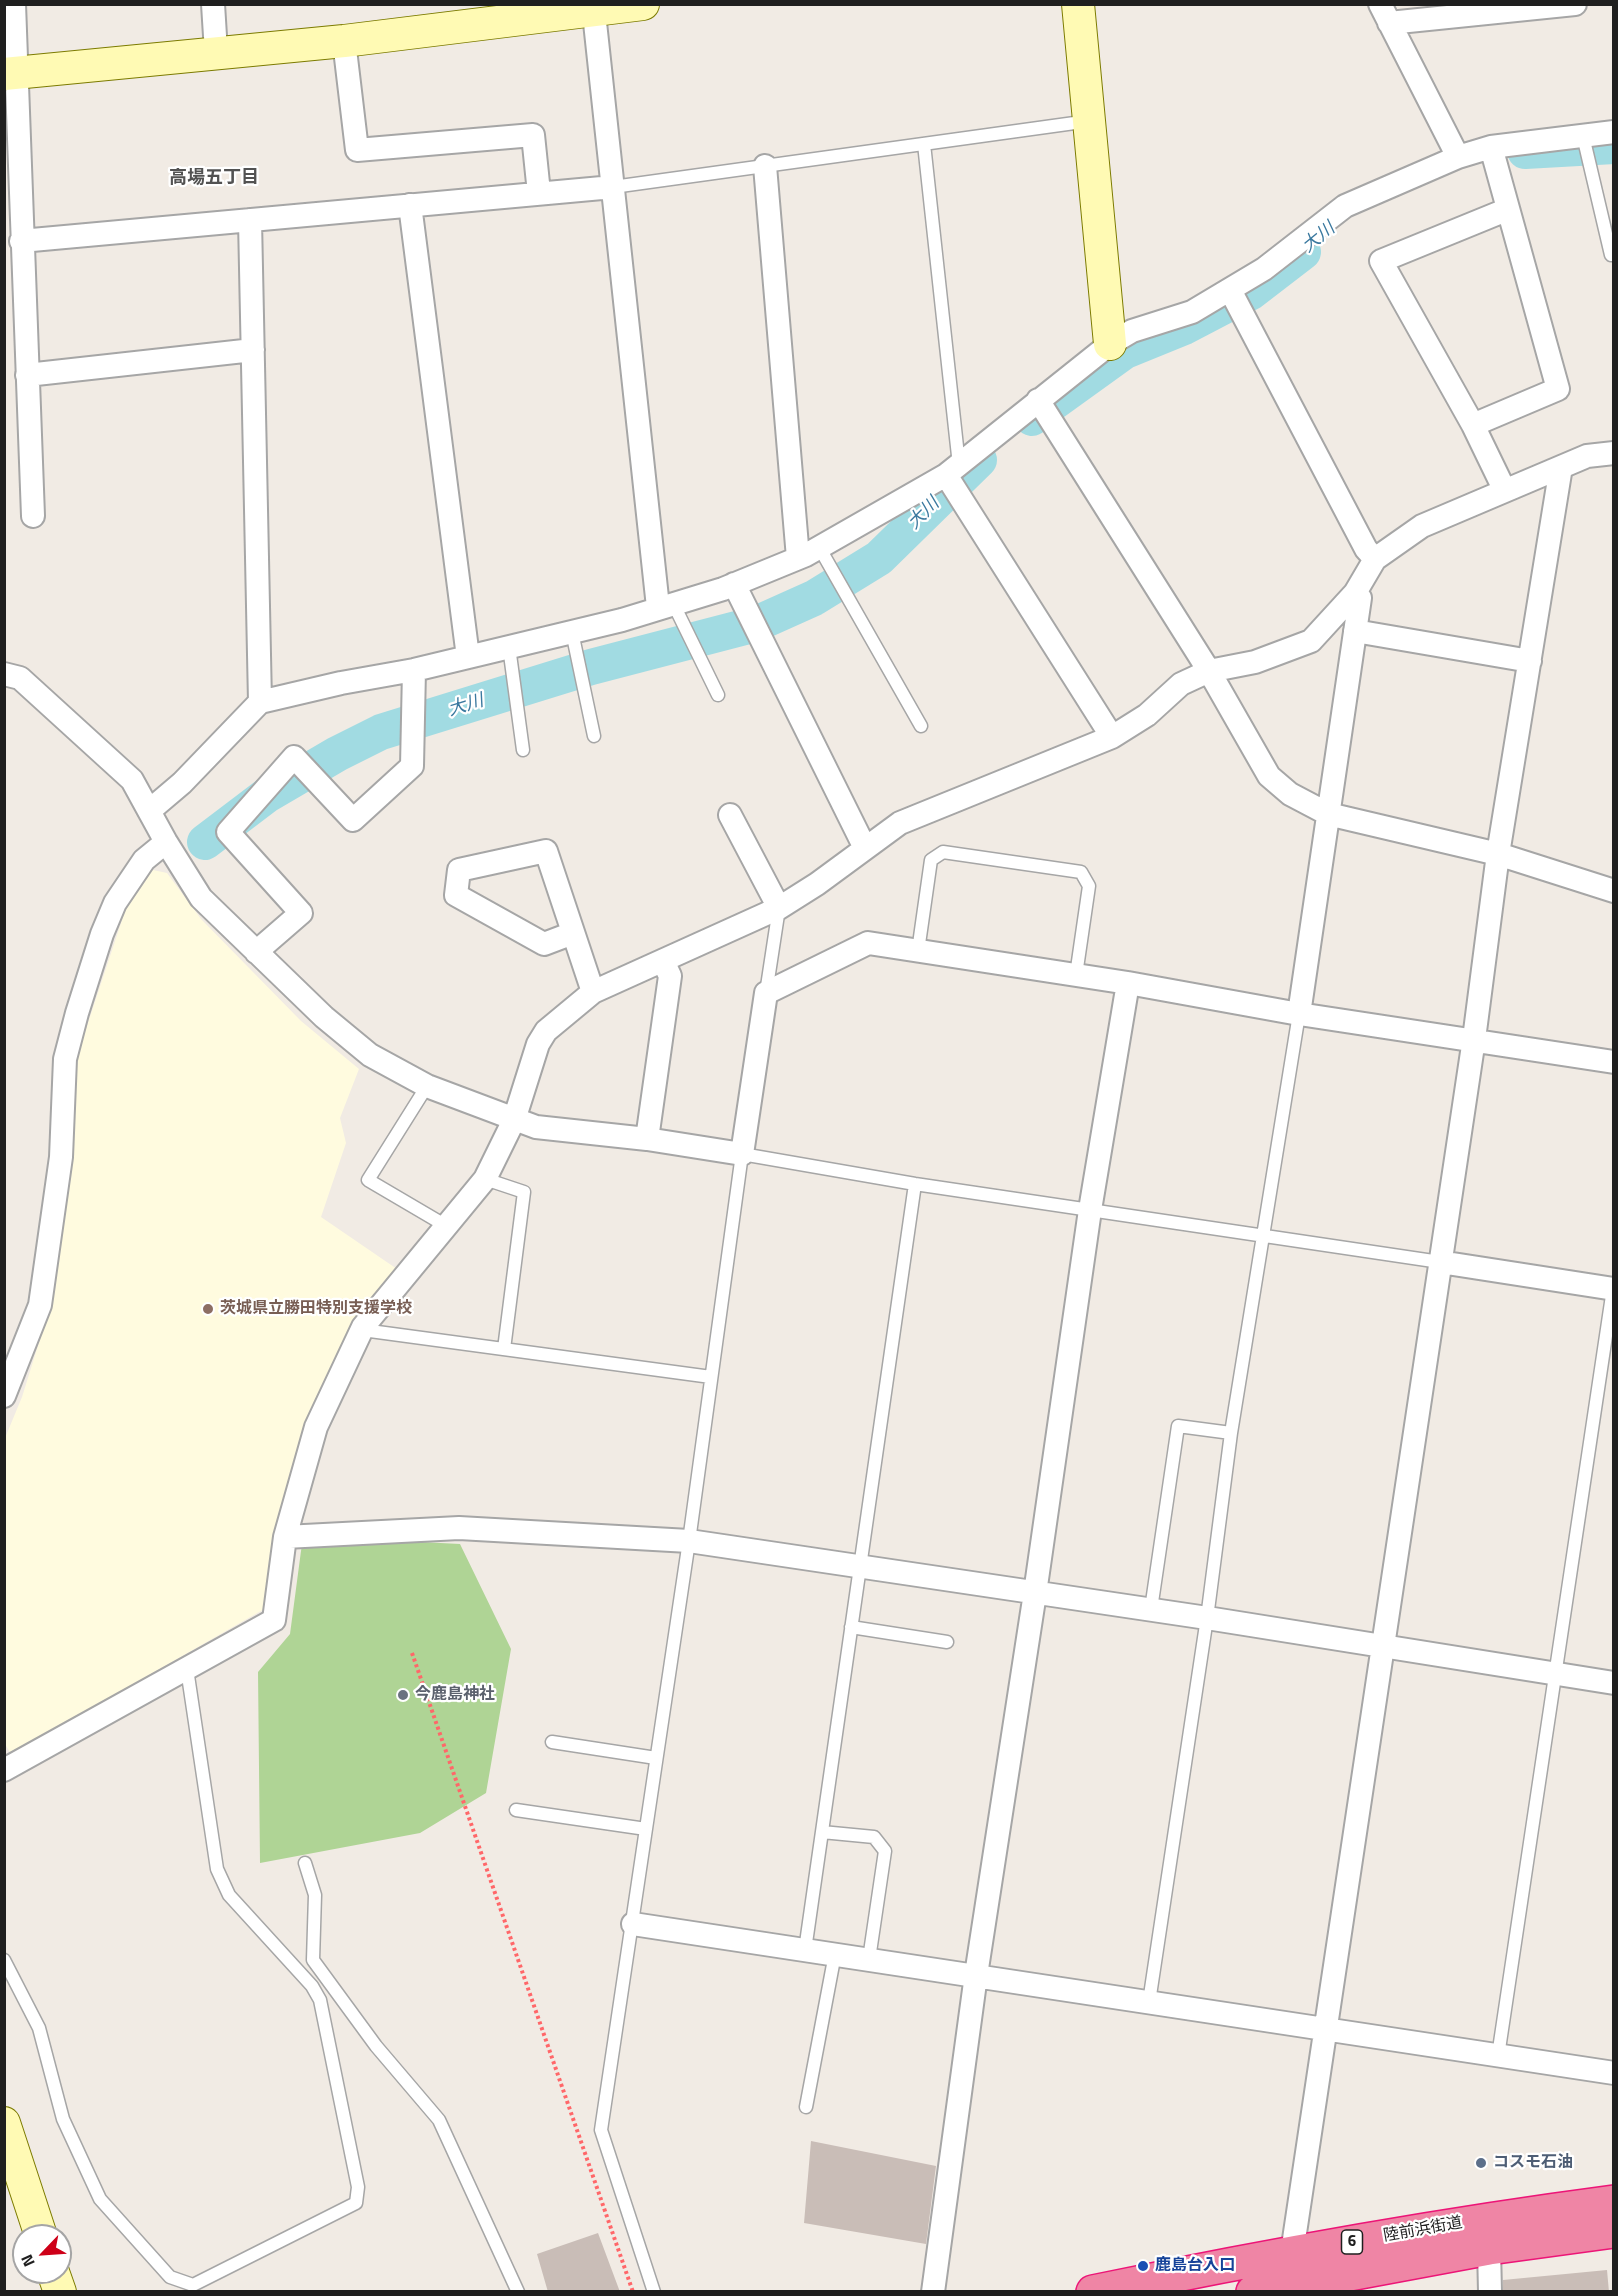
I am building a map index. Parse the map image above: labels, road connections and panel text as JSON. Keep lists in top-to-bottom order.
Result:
{
  "streets": {
    "highway": ["陸前浜街道", "6"]
  },
  "districts": ["高場五丁目"],
  "water": ["大川"],
  "places": [
    "茨城県立勝田特別支援学校",
    "今鹿島神社",
    "コスモ石油",
    "鹿島台入口"
  ],
  "north": "bottom left"
}
